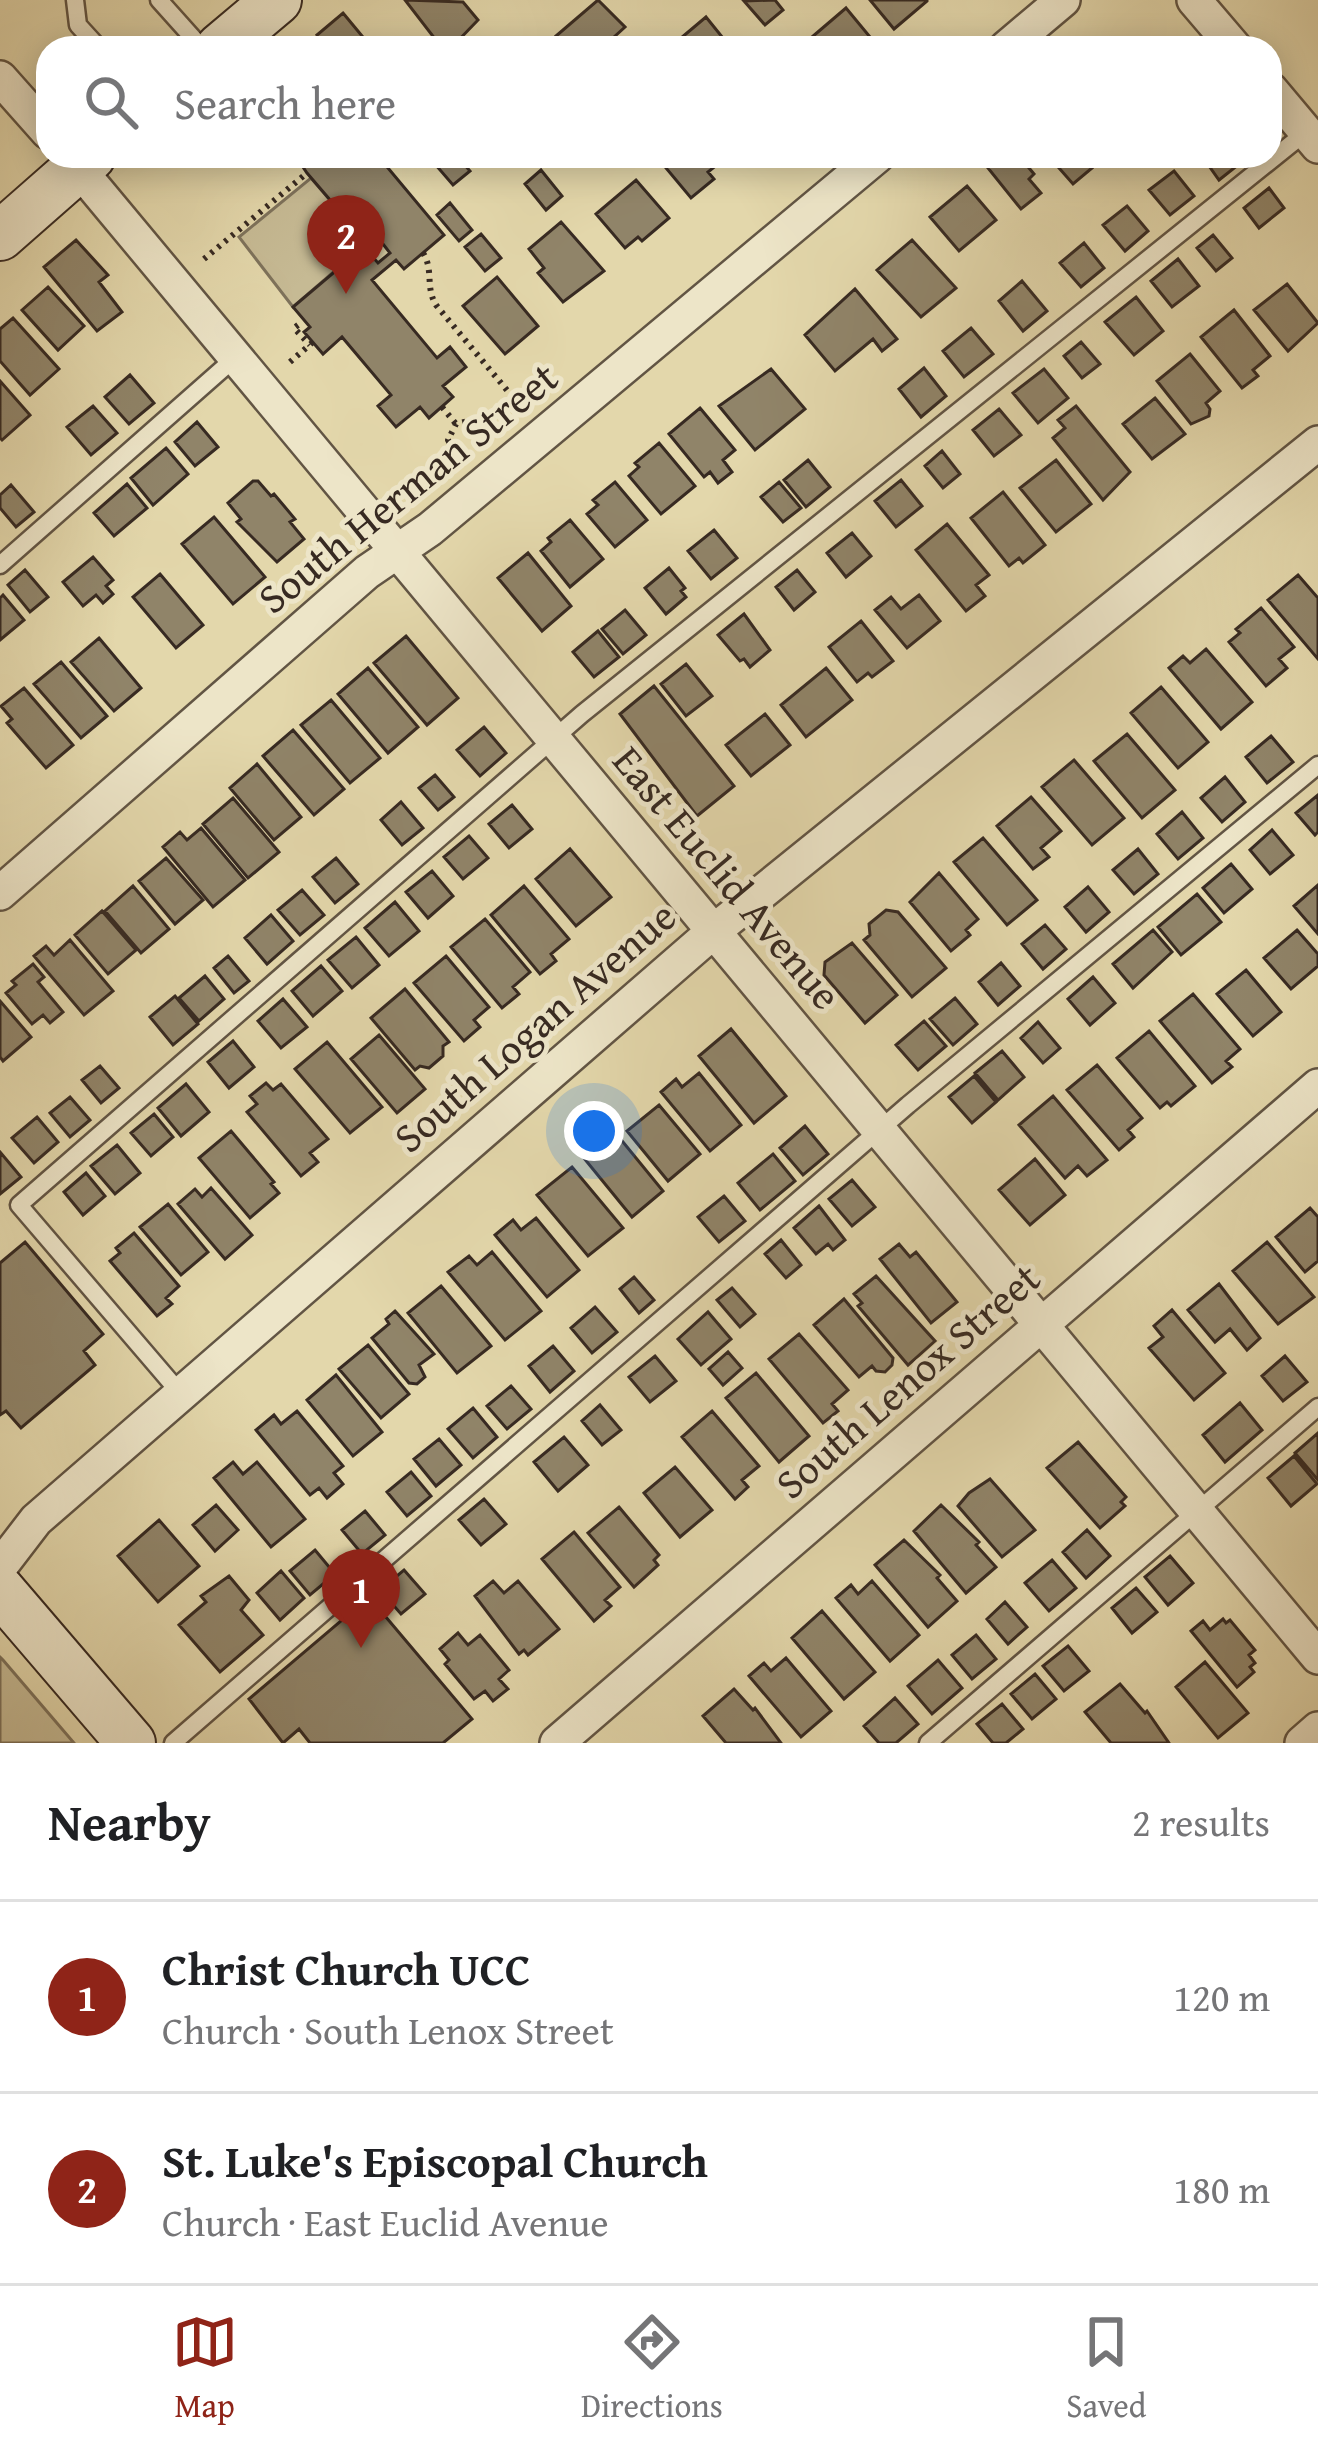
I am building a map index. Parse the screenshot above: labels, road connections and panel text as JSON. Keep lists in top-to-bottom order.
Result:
{
  "streets": {
    "street": [
      "South Herman Street",
      "East Euclid Avenue",
      "South Logan Avenue",
      "South Lenox Street"
    ]
  },
  "crossings": [
    ["South Herman Street", "East Euclid Avenue"],
    ["East Euclid Avenue", "South Logan Avenue"],
    ["East Euclid Avenue", "South Lenox Street"]
  ],
  "page": {
    "search": "Search here",
    "pins": ["2", "1"],
    "heading": ["Nearby", "2 results"],
    "list": [
      {
        "mark": "1",
        "name": "Christ Church UCC",
        "note": "Church · South Lenox Street",
        "value": "120 m"
      },
      {
        "mark": "2",
        "name": "St. Luke's Episcopal Church",
        "note": "Church · East Euclid Avenue",
        "value": "180 m"
      }
    ],
    "nav": ["Map", "Directions", "Saved"]
  }
}
